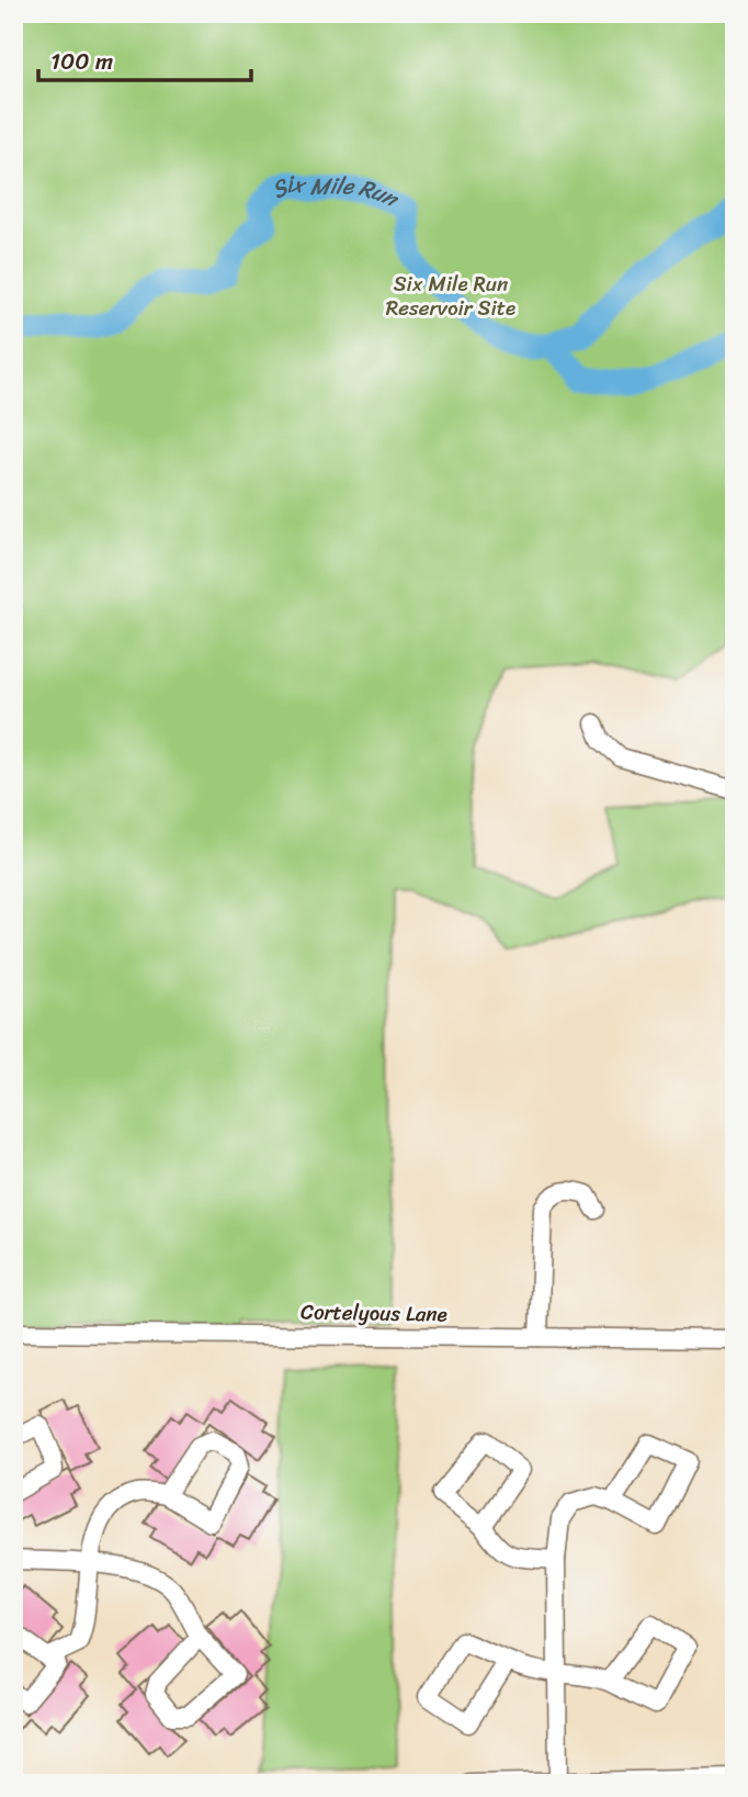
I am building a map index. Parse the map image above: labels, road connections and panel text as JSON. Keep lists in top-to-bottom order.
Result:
{
  "streets": {
    "street": ["Cortelyous Lane"]
  },
  "water": ["Six Mile Run"],
  "parks": ["Six Mile Run Reservoir Site"],
  "scale_bar": "100 m"
}
